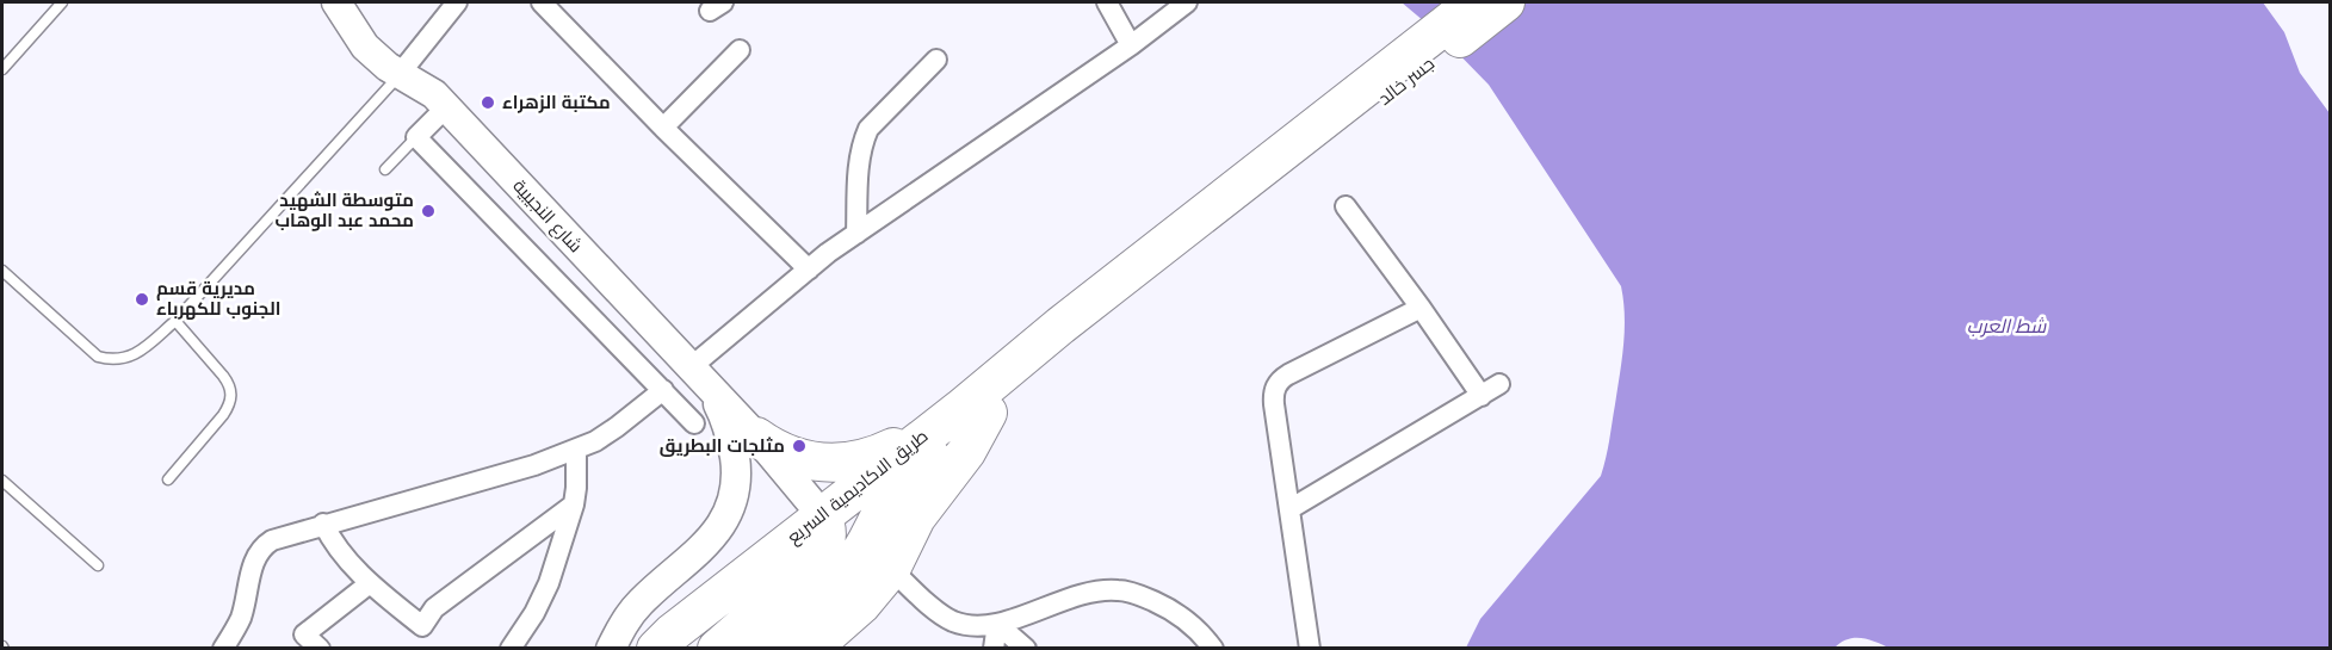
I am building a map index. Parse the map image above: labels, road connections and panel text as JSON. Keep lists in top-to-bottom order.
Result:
{
  "streets": {
    "highway": ["جسر خالد", "طريق الاكاديمية السريع"],
    "main road": ["شارع النجيبية"]
  },
  "crossings": [
    ["شارع النجيبية", "طريق الاكاديمية السريع"]
  ],
  "water": ["شط العرب"],
  "places": [
    "مكتبة الزهراء",
    "متوسطة الشهيد محمد عبد الوهاب",
    "مديرية قسم الجنوب للكهرباء",
    "مثلجات البطريق"
  ]
}
